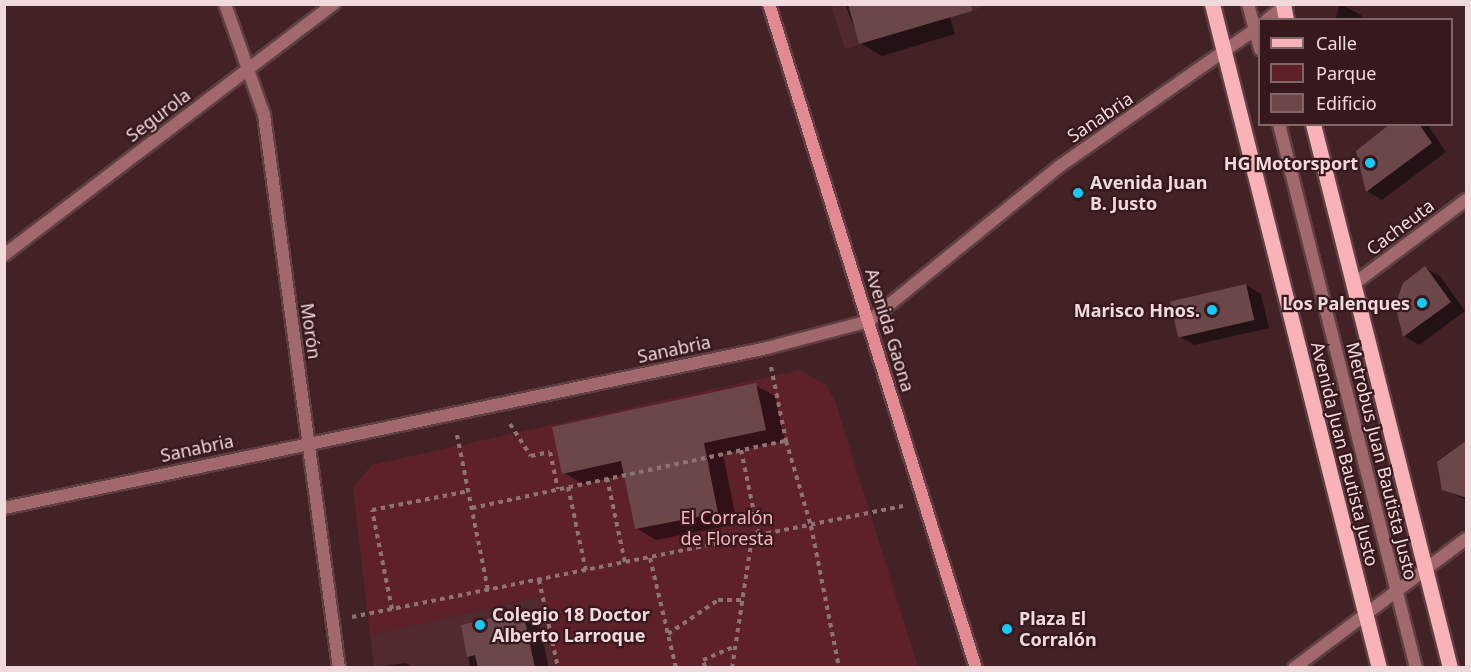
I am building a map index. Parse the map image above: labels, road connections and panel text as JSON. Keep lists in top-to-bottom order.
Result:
{
  "streets": {
    "main road": ["Avenida Gaona", "Avenida Juan Bautista Justo"],
    "street": [
      "Segurola",
      "Sanabria",
      "Cacheuta",
      "Morón",
      "Metrobus Juan Bautista Justo"
    ]
  },
  "crossings": [
    ["Segurola", "Morón"],
    ["Sanabria", "Avenida Gaona"],
    ["Sanabria", "Morón"],
    ["Sanabria", "Avenida Juan Bautista Justo"]
  ],
  "parks": ["El Corralón de Floresta"],
  "places": [
    "HG Motorsport",
    "Avenida Juan B. Justo",
    "Los Palenques",
    "Marisco Hnos.",
    "Colegio 18 Doctor Alberto Larroque",
    "Plaza El Corralón"
  ],
  "legend": ["Calle", "Parque", "Edificio"]
}
